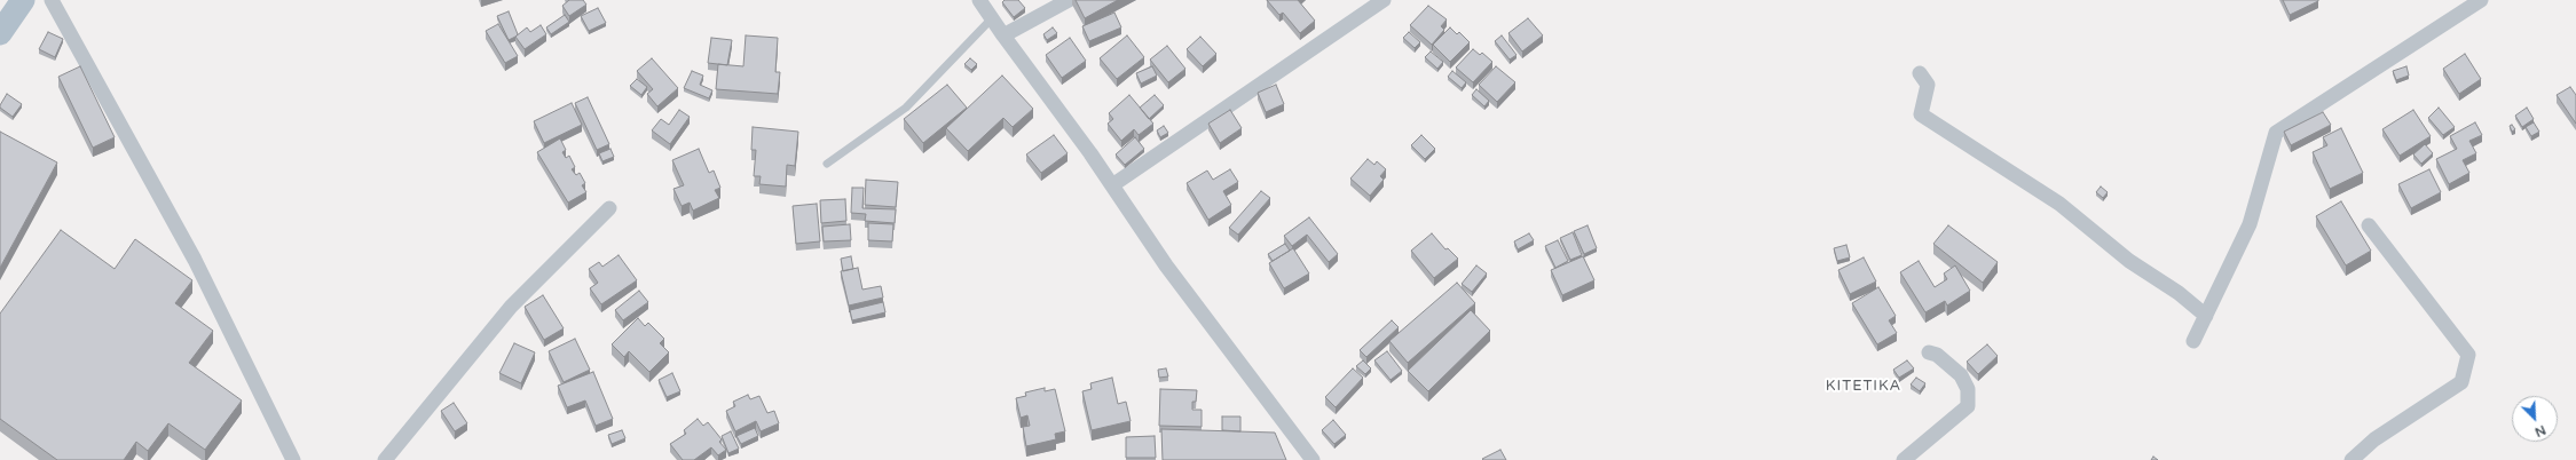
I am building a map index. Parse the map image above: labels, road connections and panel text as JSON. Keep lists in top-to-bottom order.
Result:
{
  "districts": ["KITETIKA"],
  "north": "bottom right"
}
